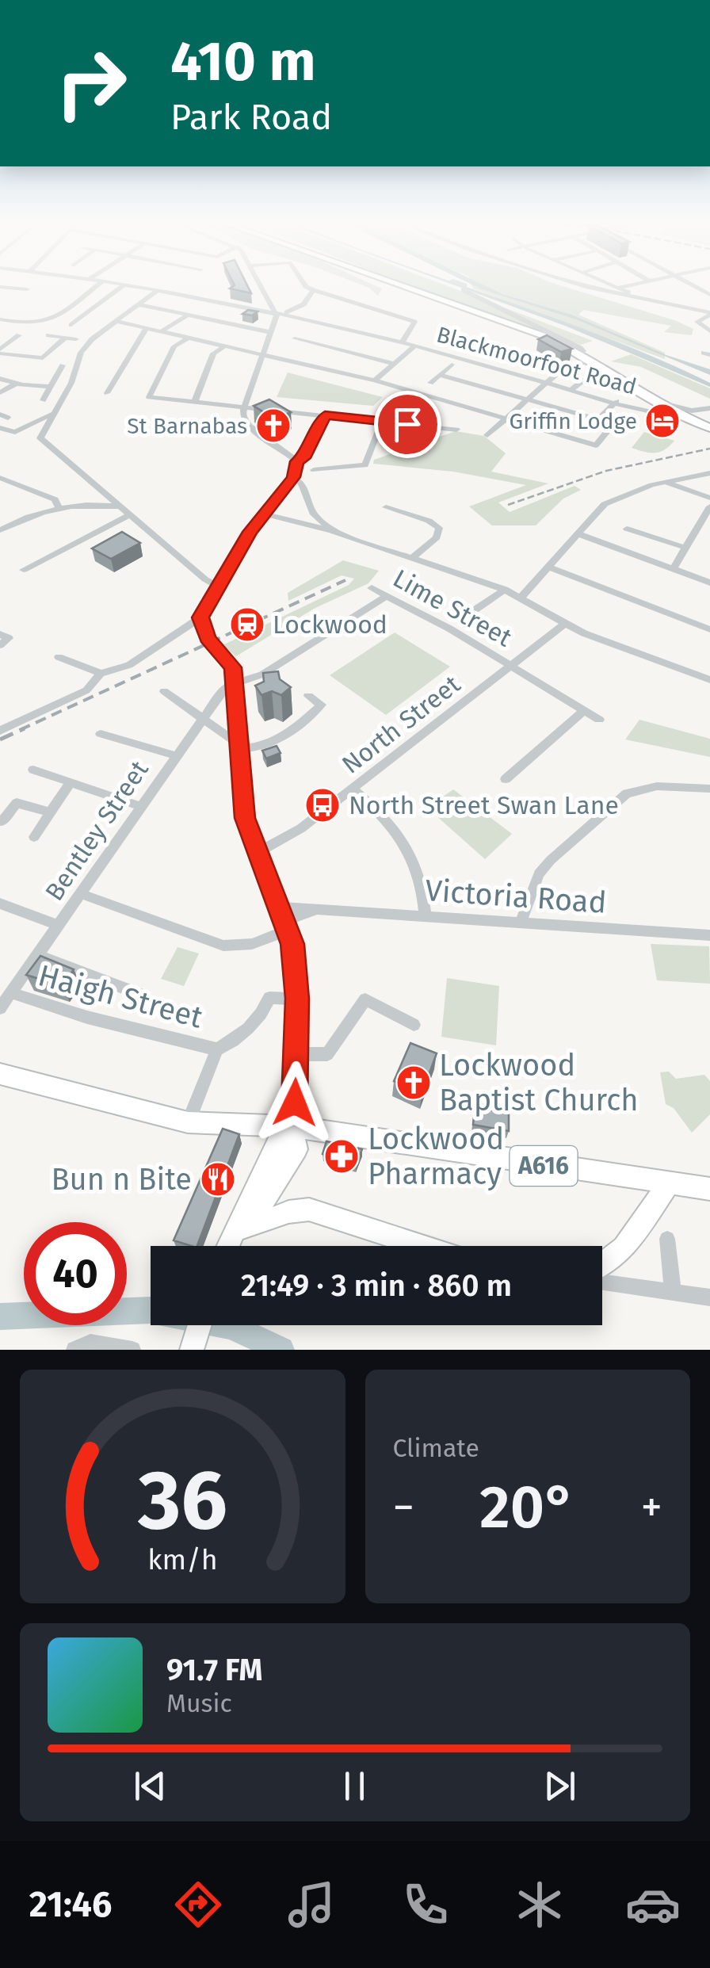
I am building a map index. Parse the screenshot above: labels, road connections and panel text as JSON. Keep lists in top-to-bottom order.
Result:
{
  "streets": {
    "main road": ["A616"],
    "street": [
      "Blackmoorfoot Road",
      "Lime Street",
      "North Street",
      "Bentley Street",
      "Victoria Road",
      "Haigh Street"
    ]
  },
  "crossings": [
    ["Lime Street", "North Street"],
    ["Bentley Street", "Victoria Road"],
    ["Bentley Street", "Haigh Street"]
  ],
  "places": {
    "hotel": ["Griffin Lodge"],
    "church": ["St Barnabas", "Lockwood Baptist Church"],
    "station": ["Lockwood"],
    "bus stop": ["North Street Swan Lane"],
    "pharmacy": ["Lockwood Pharmacy"],
    "restaurant": ["Bun n Bite"]
  },
  "page": {
    "turn": ["410 m", "Park Road"],
    "limit": "40",
    "trip": "21:49 · 3 min · 860 m",
    "tile": "Climate",
    "heat": ["−", "20°", "+"],
    "song": ["91.7 FM", "Music"],
    "tabs": "21:46",
    "gauge": ["36", "km/h"]
  }
}
